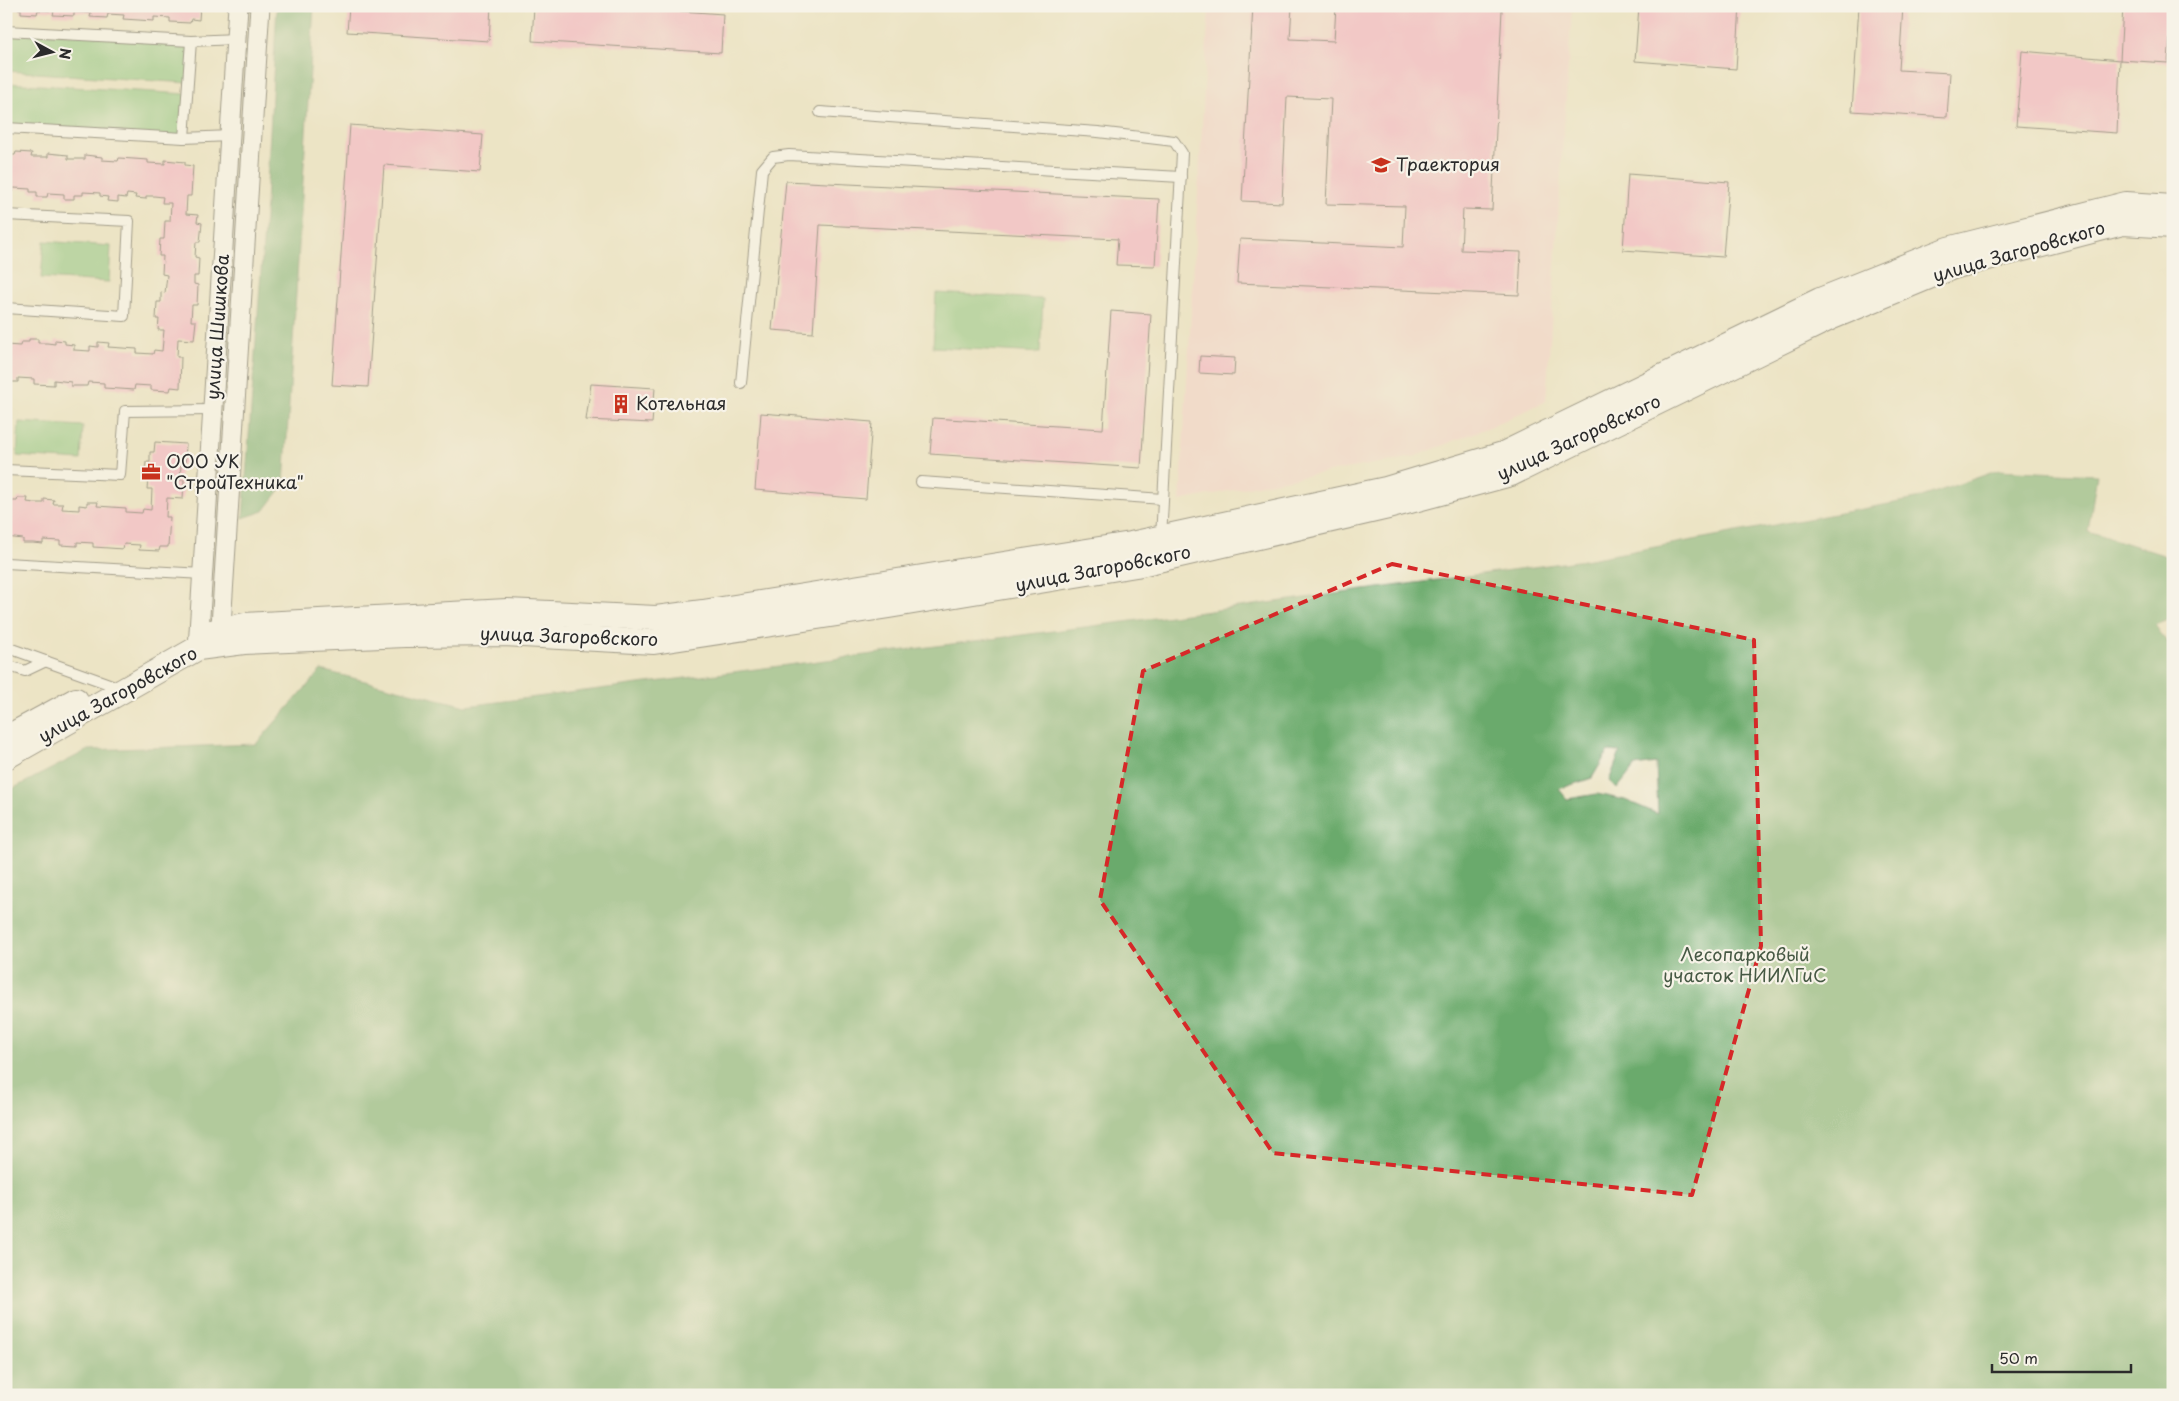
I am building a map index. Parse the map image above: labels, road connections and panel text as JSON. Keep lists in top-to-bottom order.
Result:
{
  "streets": {
    "street": ["улица Загоровского", "улица Шишкова"]
  },
  "crossings": [
    ["улица Загоровского", "улица Шишкова"]
  ],
  "parks": ["Лесопарковый участок НИИЛГиС"],
  "places": {
    "school or university": ["Траектория"],
    "building": ["Котельная"],
    "office": ["ООО УК \"СтройТехника\""]
  },
  "scale_bar": "50 m",
  "north": "right"
}
